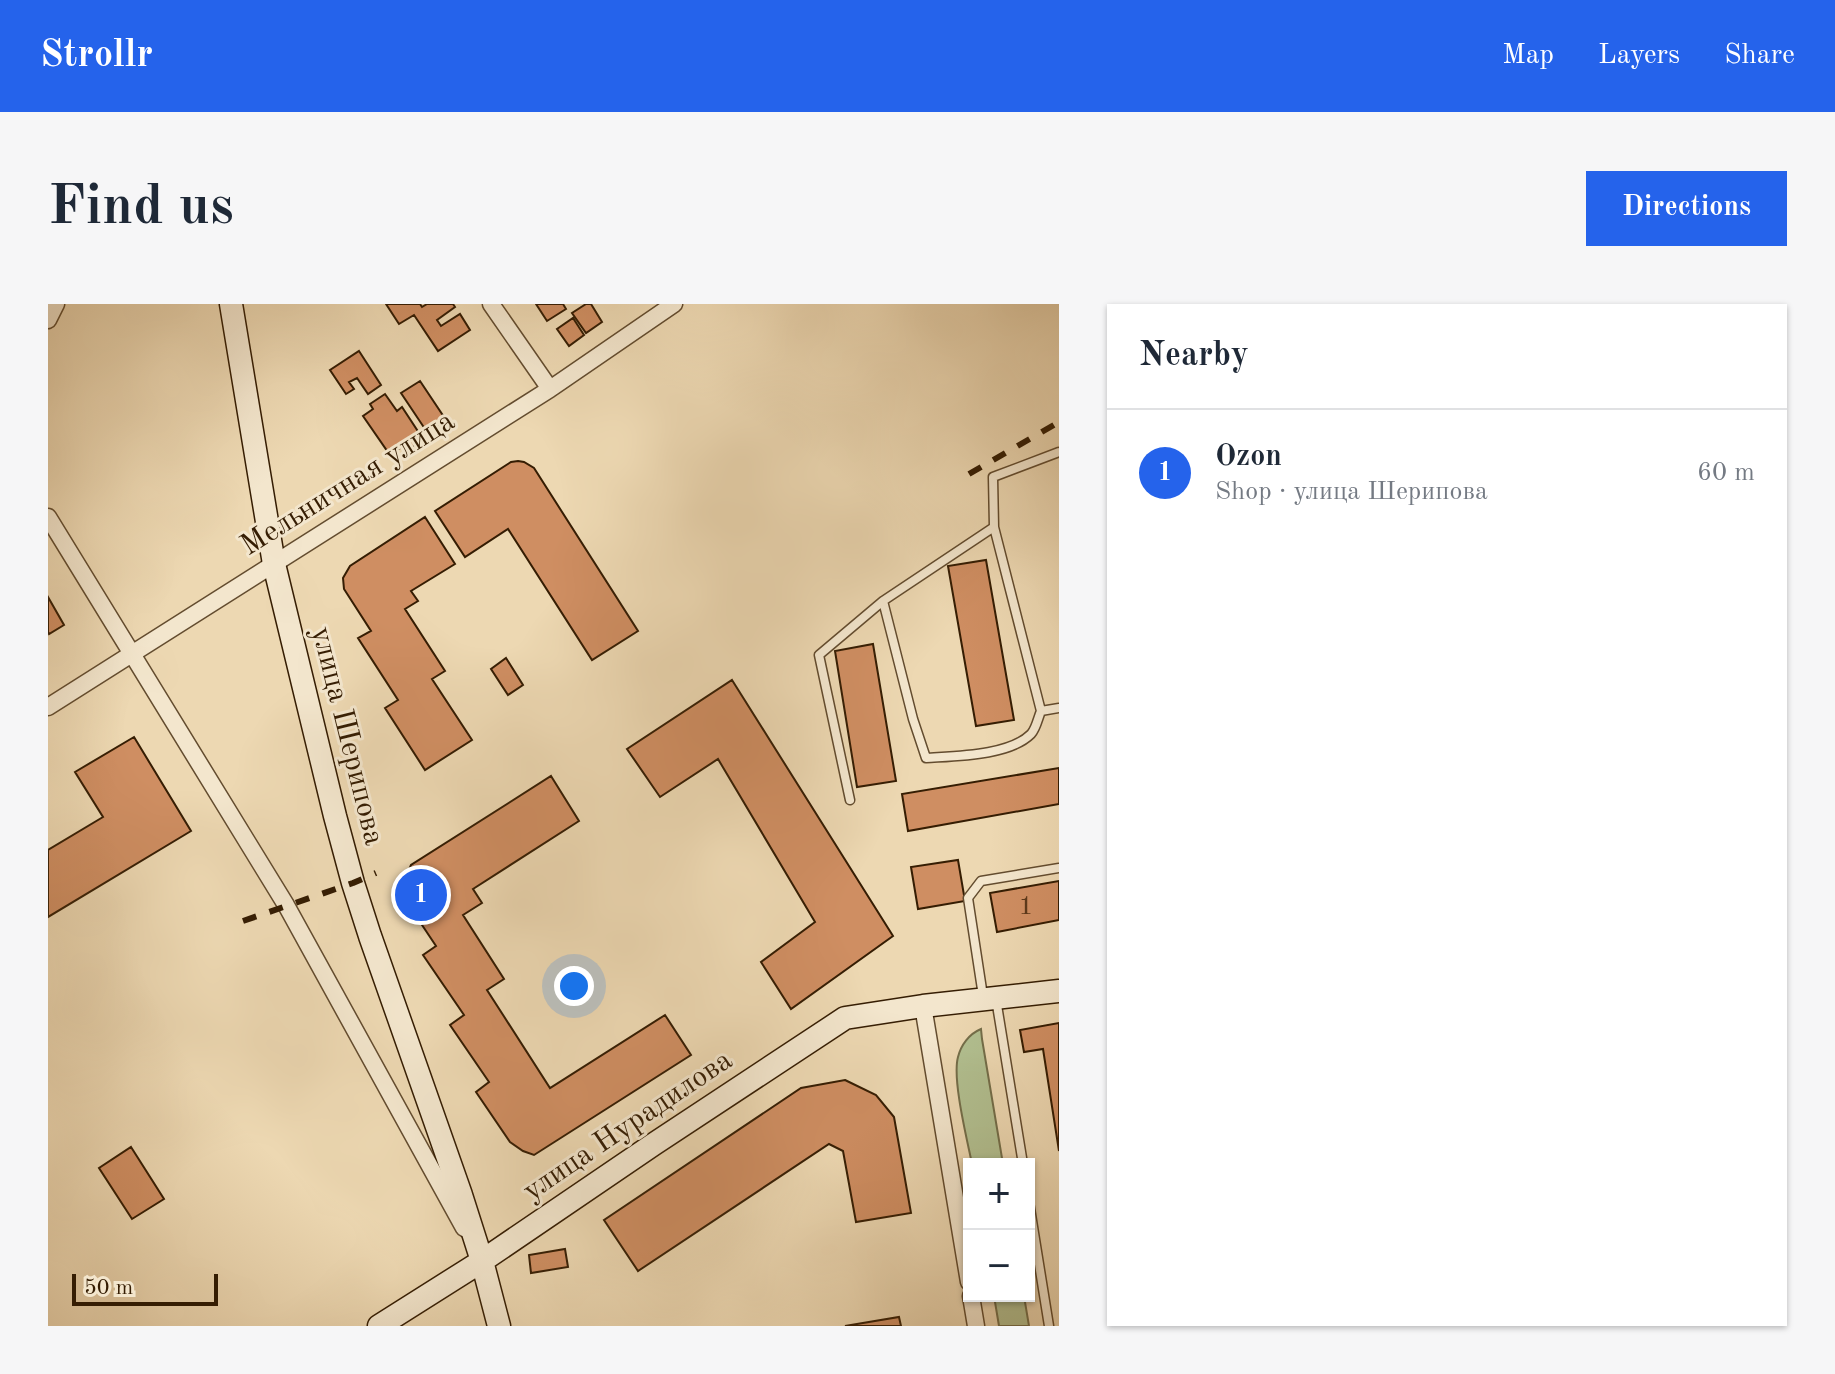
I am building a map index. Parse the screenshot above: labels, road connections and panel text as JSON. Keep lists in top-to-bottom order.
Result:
{
  "streets": {
    "main road": ["улица Шерипова", "улица Нурадилова"],
    "street": ["Мельничная улица"]
  },
  "crossings": [
    ["Мельничная улица", "улица Шерипова"],
    ["улица Шерипова", "улица Нурадилова"]
  ],
  "house_numbers": ["1"],
  "scale_bar": "50 m",
  "page": {
    "header": "Strollr",
    "nav": ["Map", "Layers", "Share"],
    "buttons": "Directions",
    "title": "Find us",
    "heading": "Nearby",
    "list": [
      {
        "mark": "1",
        "name": "Ozon",
        "note": "Shop · улица Шерипова",
        "value": "60 m"
      }
    ],
    "pins": "1",
    "map_buttons": ["+", "−"],
    "scale": "50 m"
  }
}
